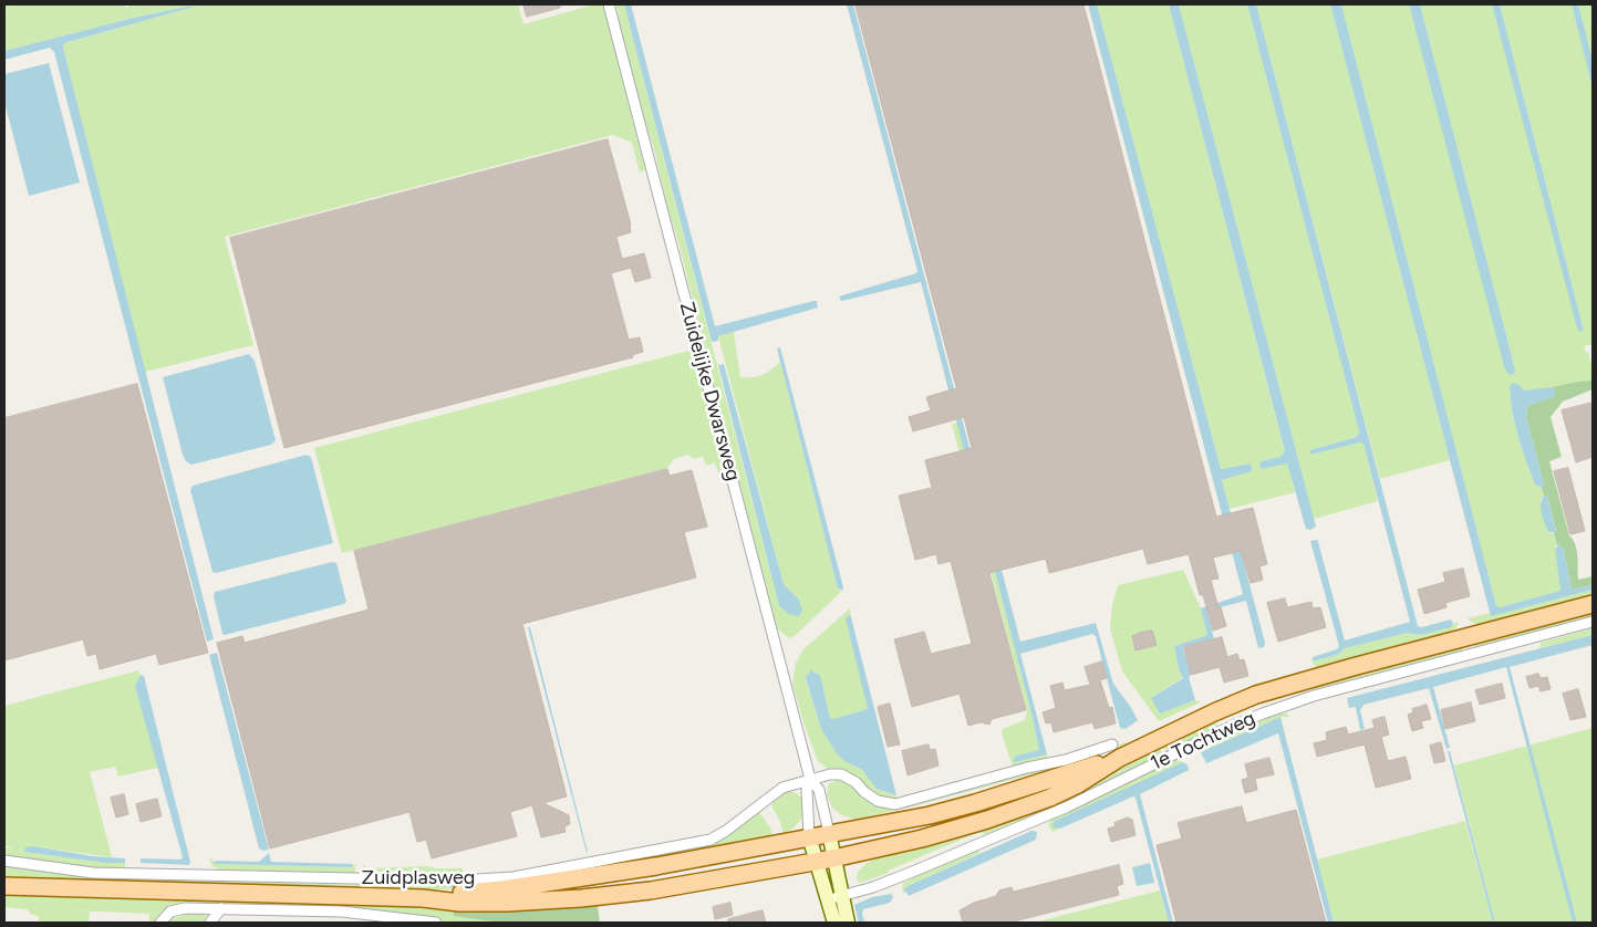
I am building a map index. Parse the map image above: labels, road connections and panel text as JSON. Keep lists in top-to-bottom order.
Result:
{
  "streets": {
    "main road": ["1e Tochtweg", "Zuidplasweg"],
    "street": ["Zuidelijke Dwarsweg"]
  },
  "crossings": [
    ["Zuidelijke Dwarsweg", "1e Tochtweg"],
    ["Zuidelijke Dwarsweg", "Zuidplasweg"],
    ["1e Tochtweg", "Zuidplasweg"]
  ]
}
